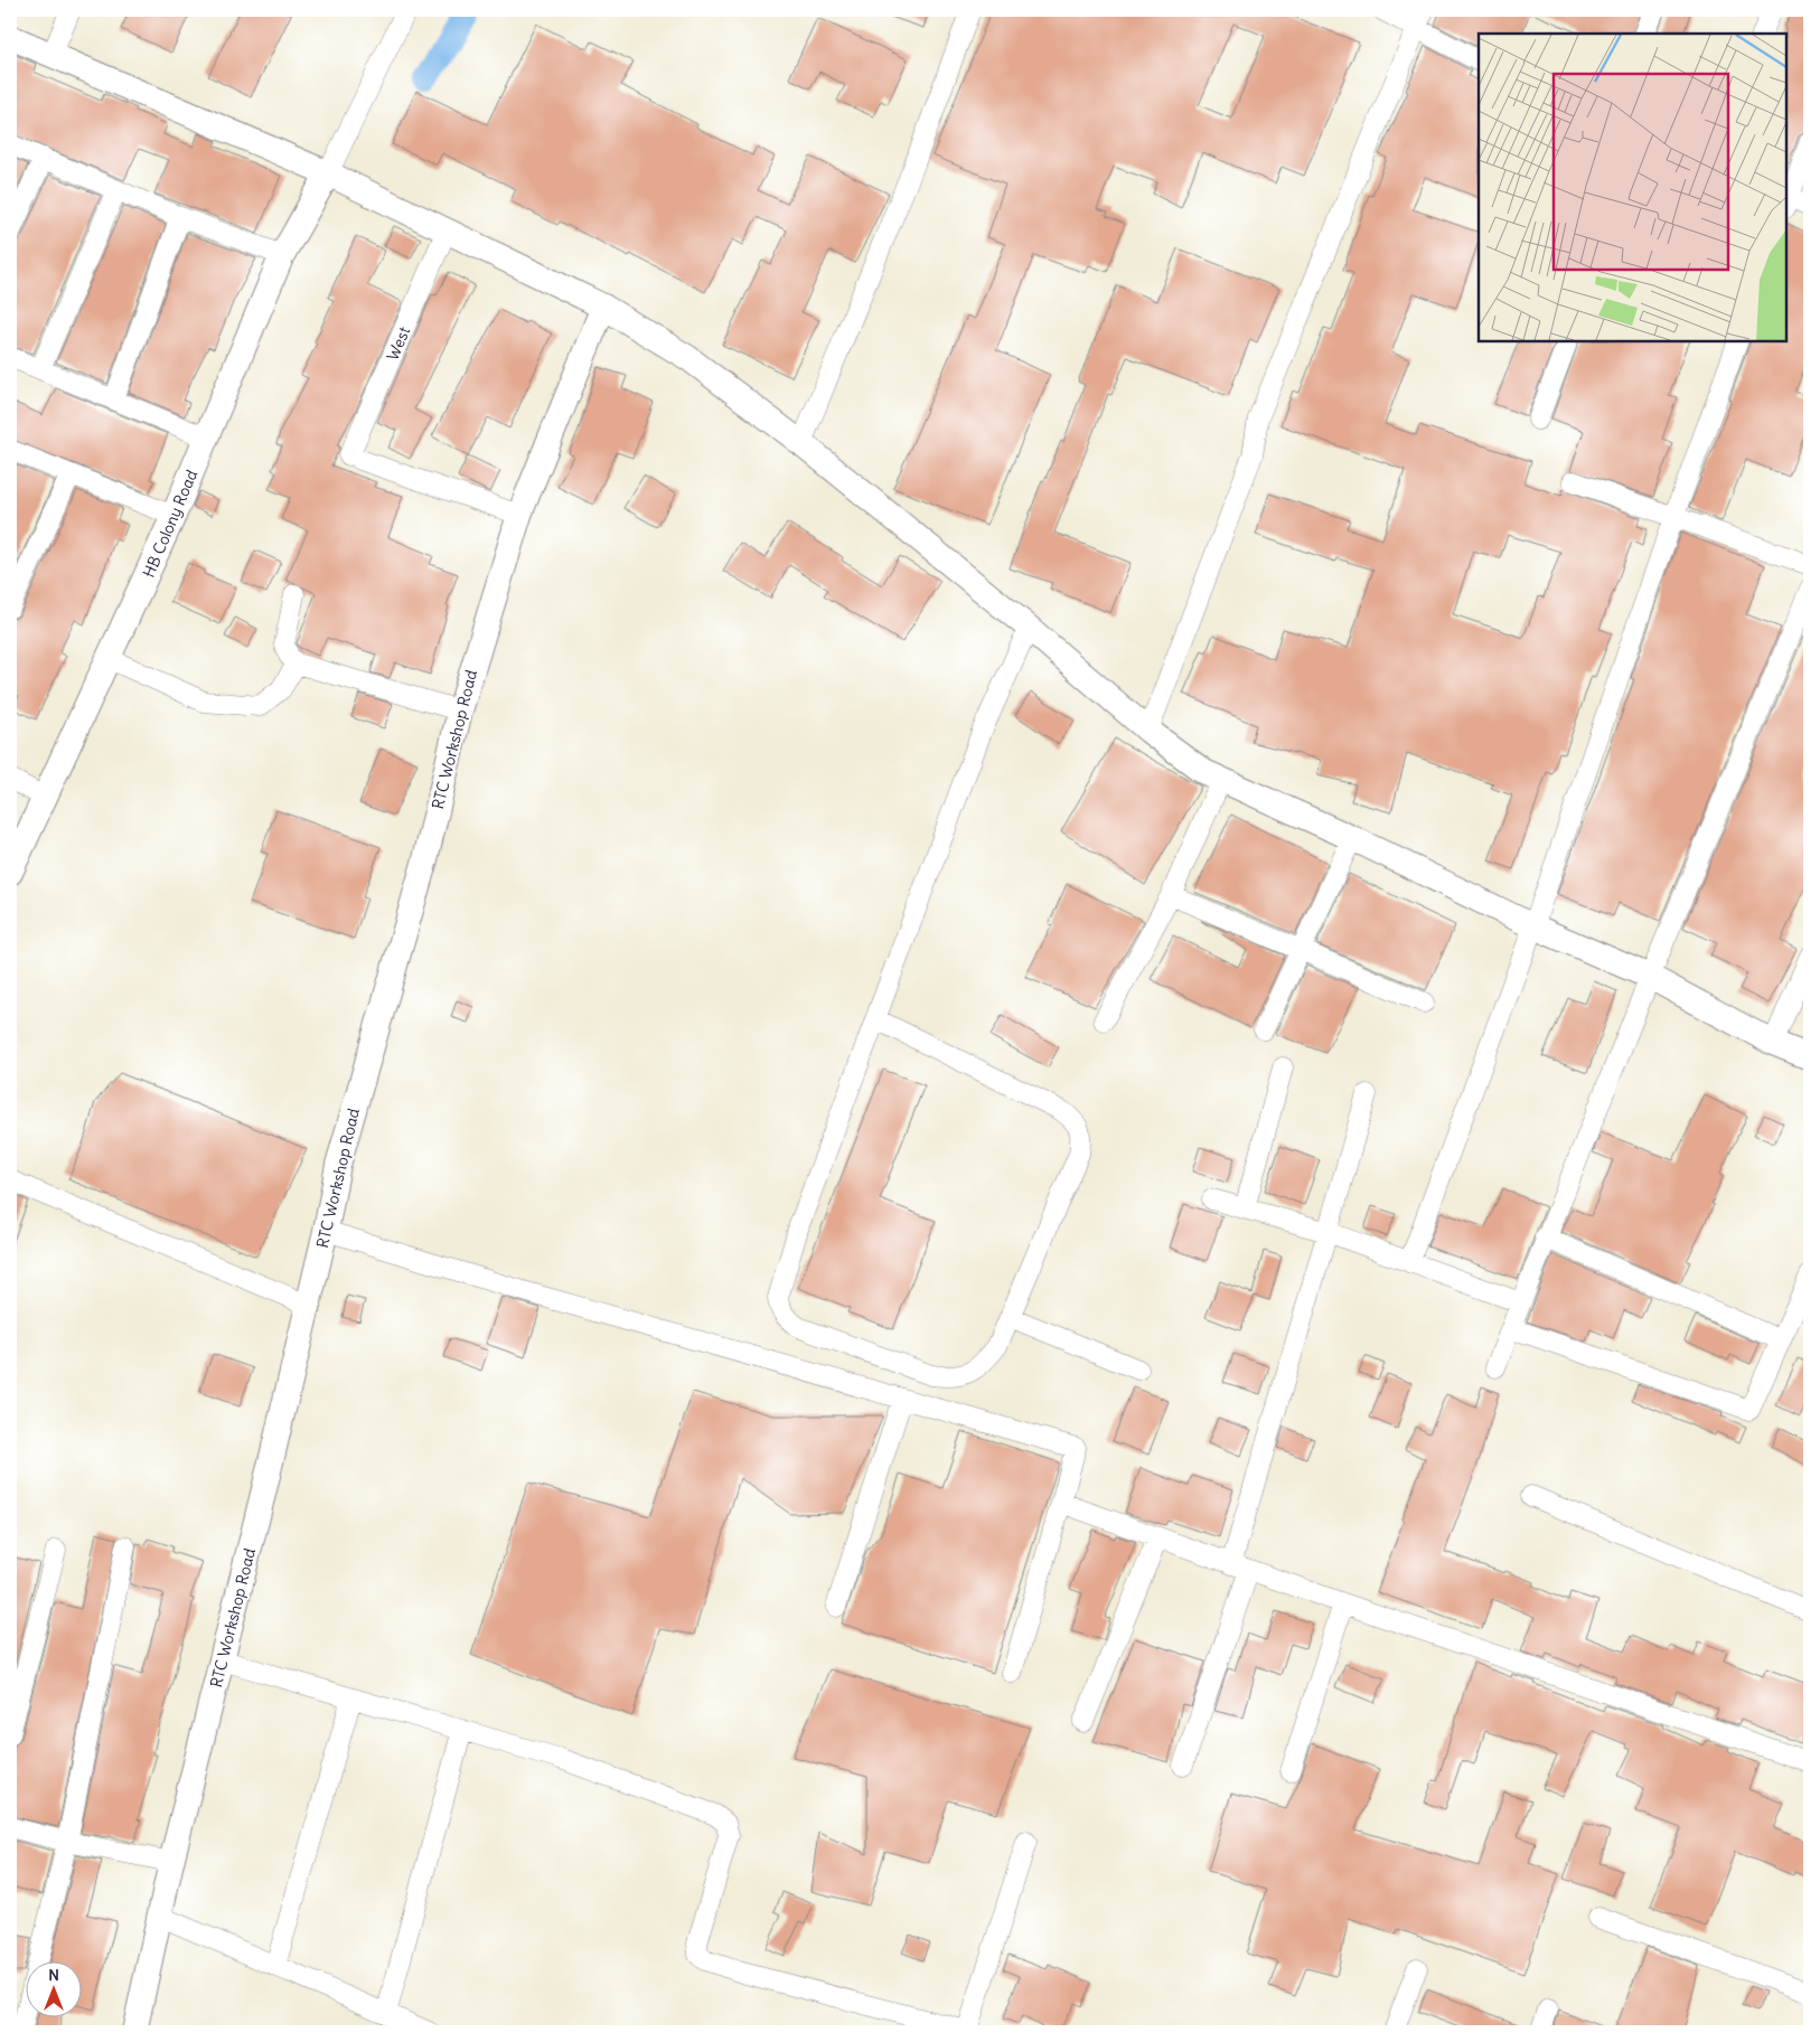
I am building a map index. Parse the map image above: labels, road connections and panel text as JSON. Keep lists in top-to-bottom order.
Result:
{
  "streets": {
    "street": ["West", "HB Colony Road", "RTC Workshop Road"]
  },
  "crossings": [
    ["West", "RTC Workshop Road"]
  ],
  "north": "top"
}
